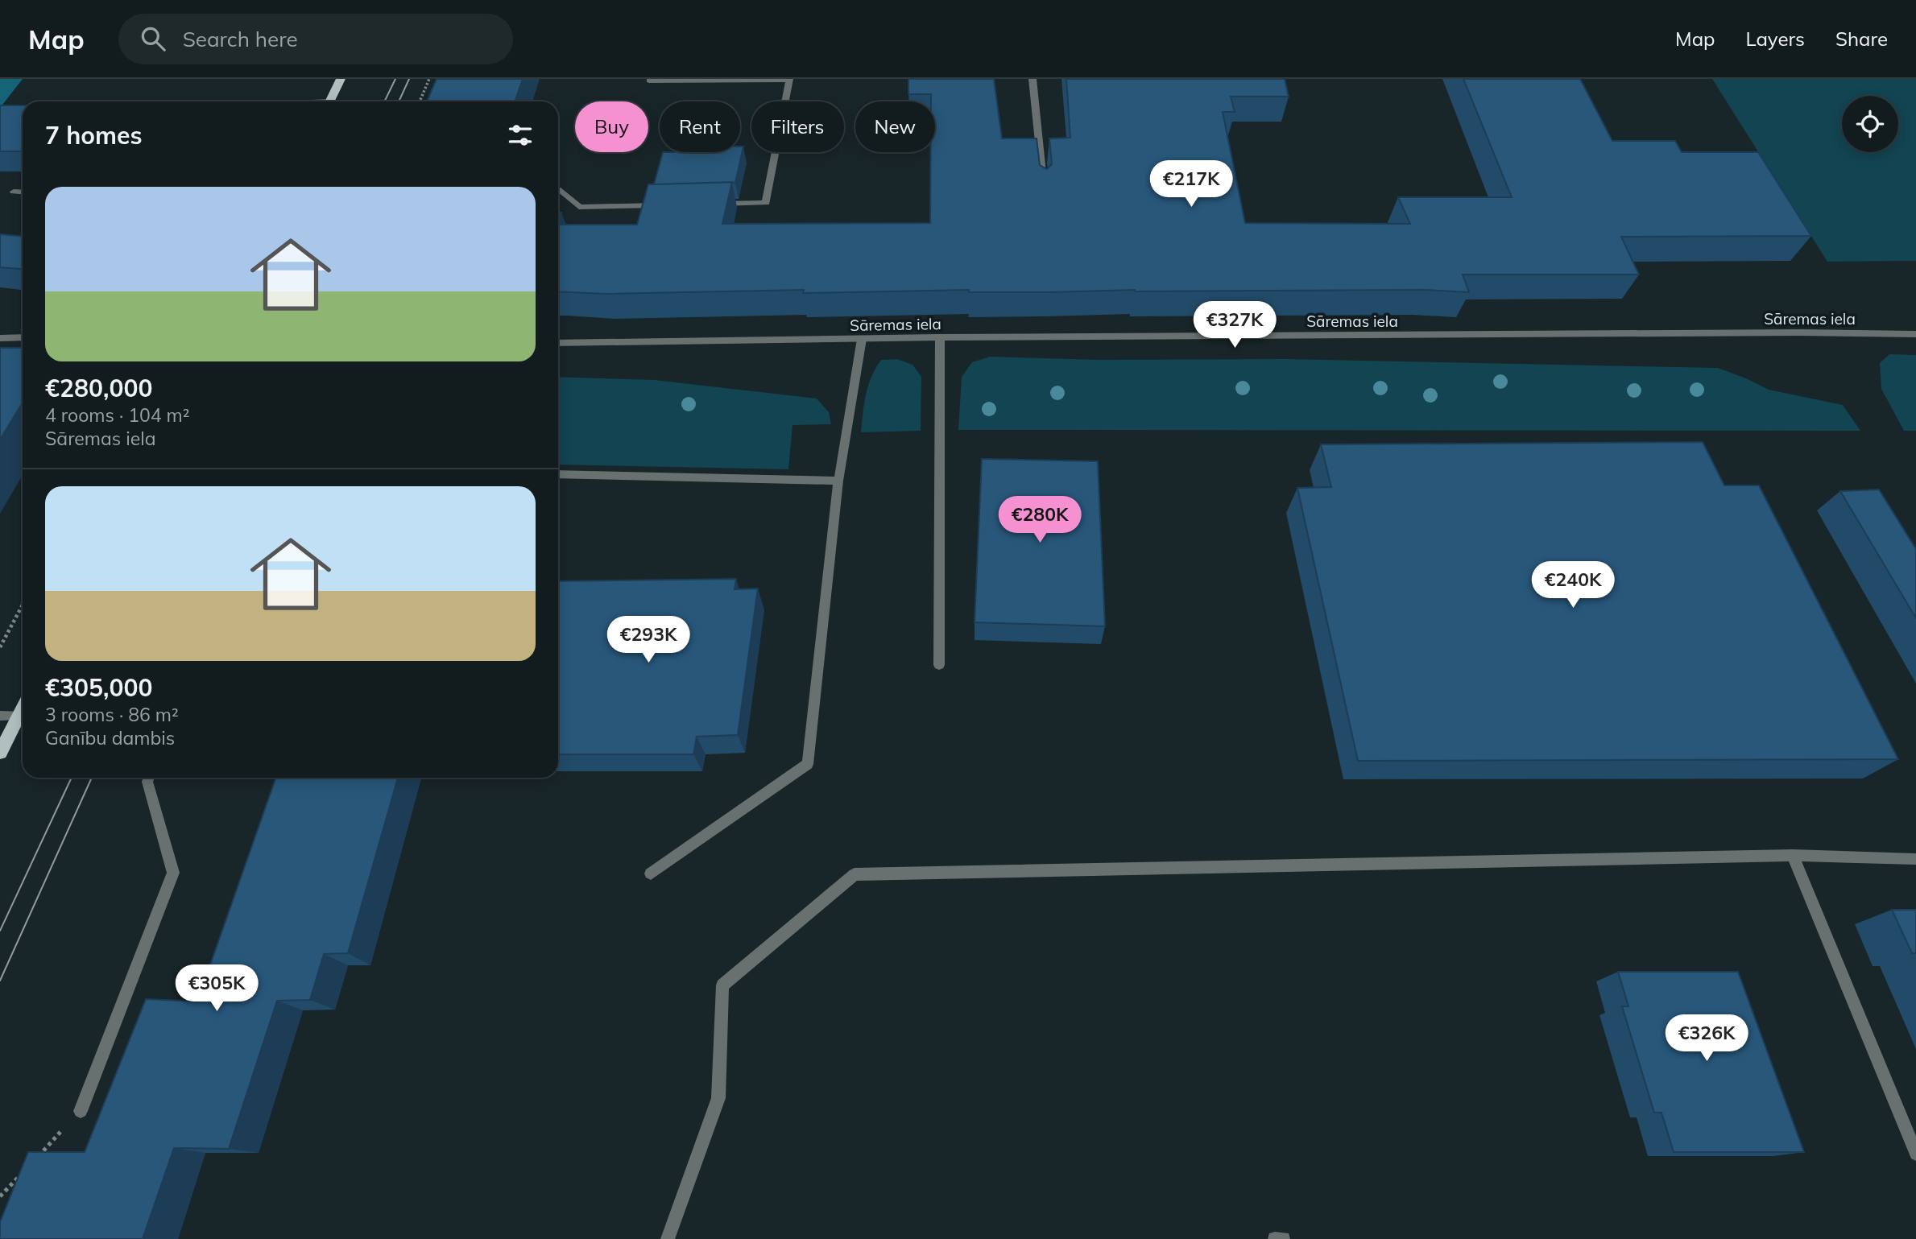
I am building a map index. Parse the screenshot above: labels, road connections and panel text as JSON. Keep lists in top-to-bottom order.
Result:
{
  "streets": {
    "street": ["Sāremas iela"]
  },
  "page": {
    "header": "Map",
    "search": "Search here",
    "nav": ["Map", "Layers", "Share"],
    "chip": [
      "Buy",
      "Rent",
      "Filters",
      "New"
    ],
    "heading": "7 homes",
    "price": [
      "€217K",
      "€327K",
      "€280K",
      "€240K",
      "€293K",
      "€305K",
      "€326K"
    ],
    "list": [
      {
        "name": "€280,000",
        "note": "4 rooms · 104 m² · Sāremas iela"
      },
      {
        "name": "€305,000",
        "note": "3 rooms · 86 m² · Ganību dambis"
      }
    ]
  }
}
